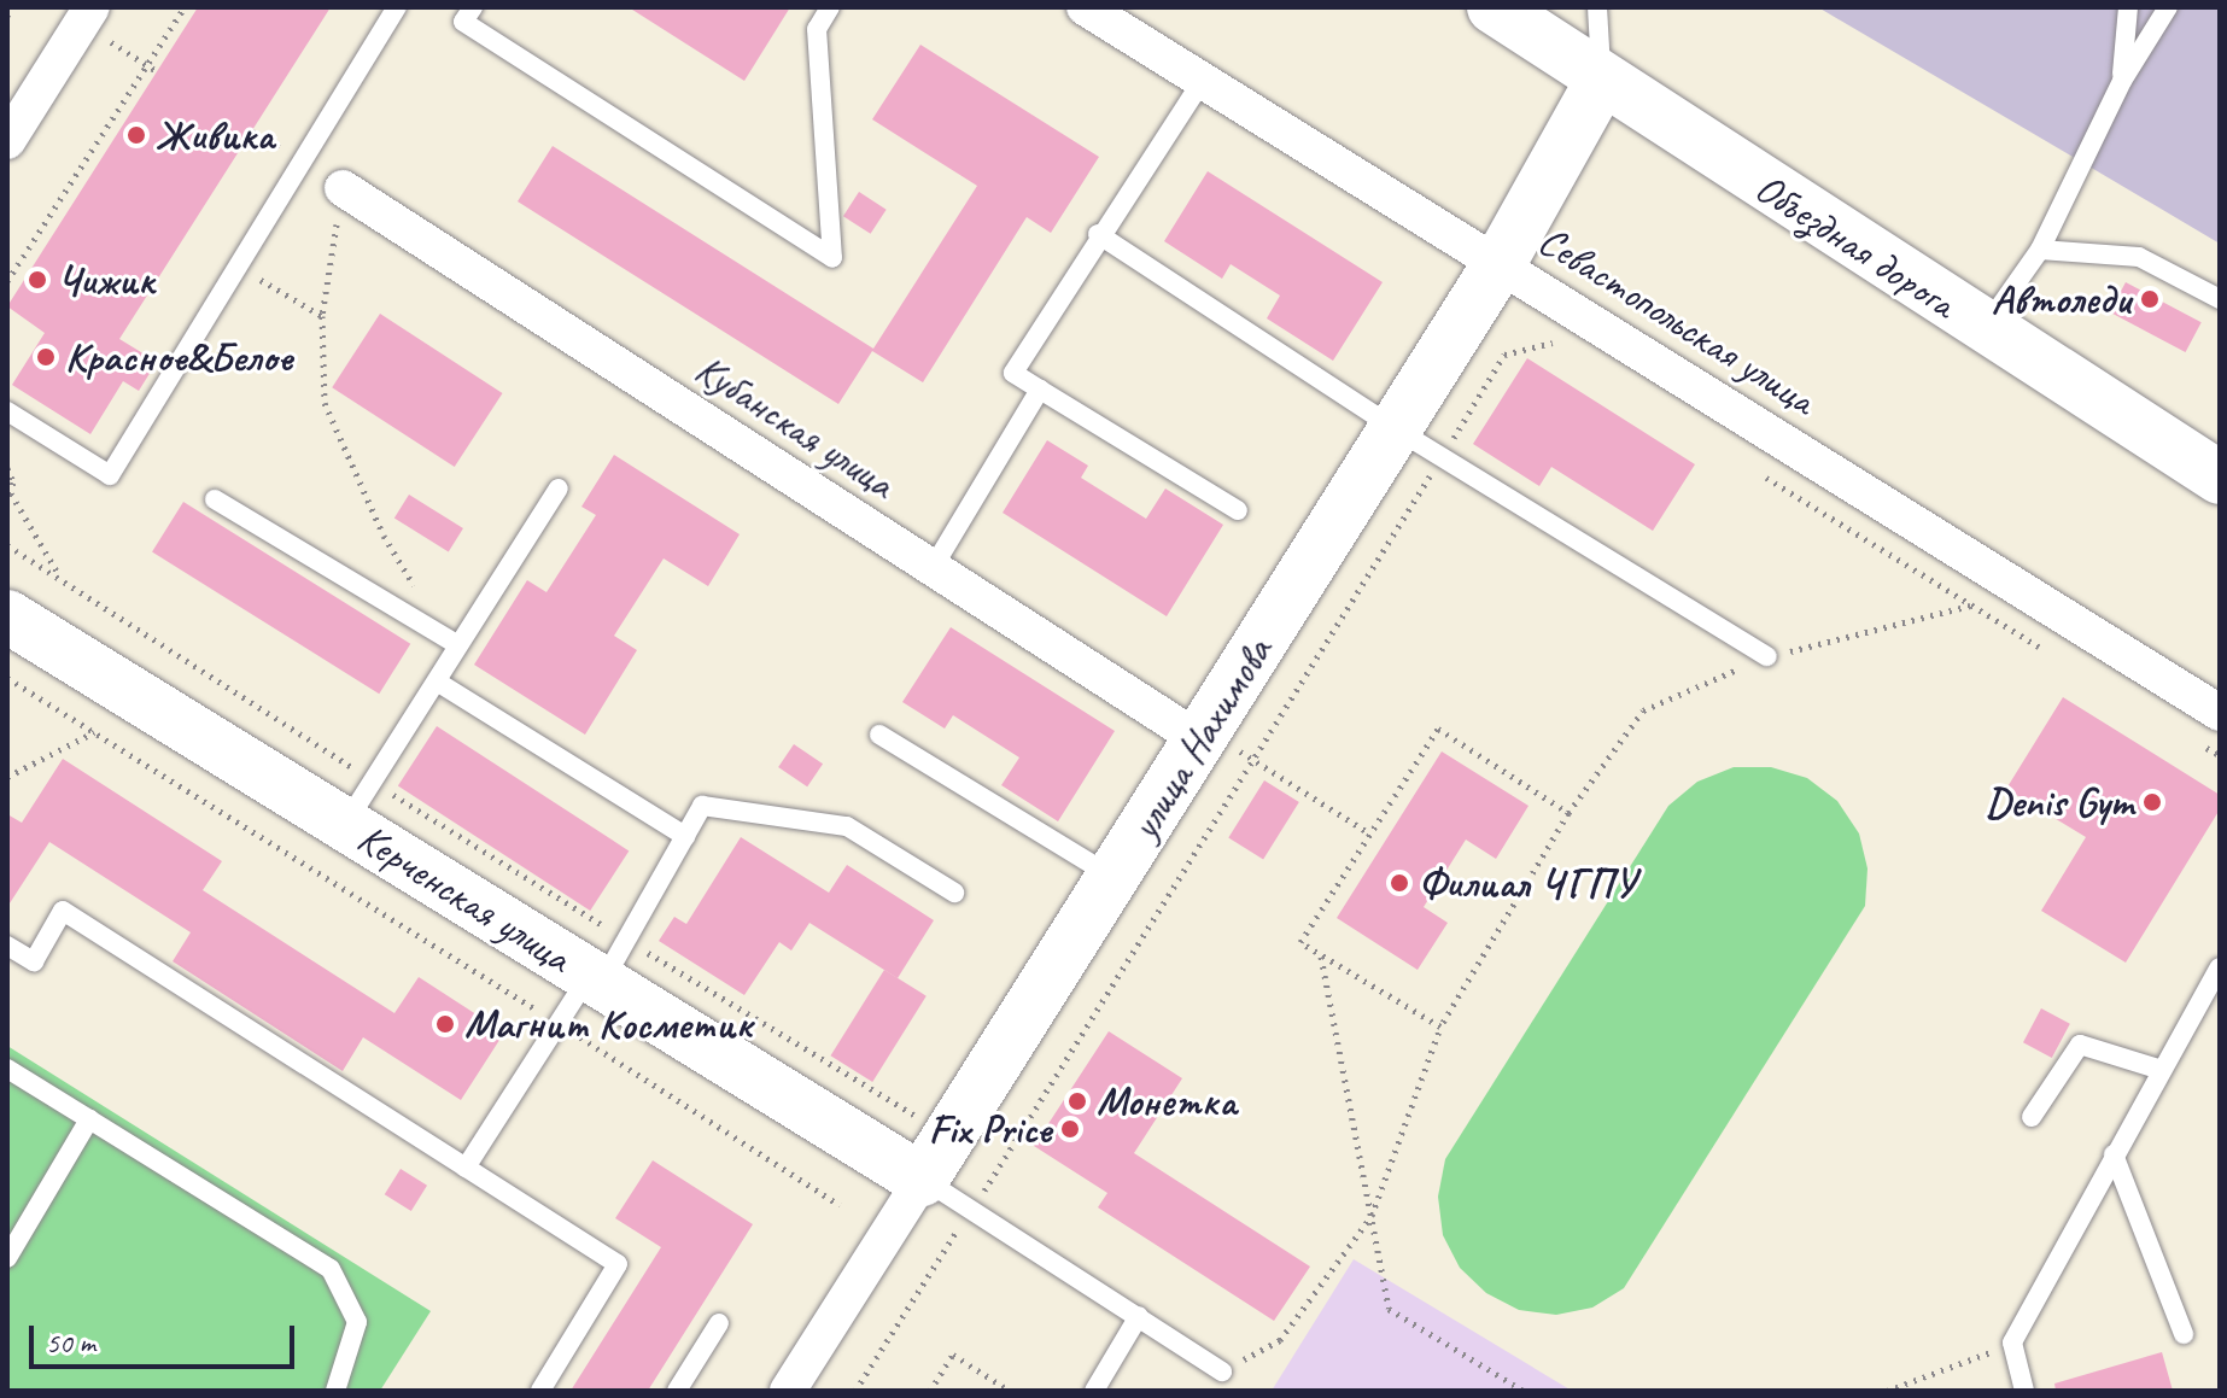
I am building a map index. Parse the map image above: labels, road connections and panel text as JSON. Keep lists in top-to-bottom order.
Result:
{
  "streets": {
    "street": [
      "Объездная дорога",
      "Севастопольская улица",
      "Кубанская улица",
      "улица Нахимова",
      "Керченская улица"
    ]
  },
  "crossings": [
    ["Объездная дорога", "улица Нахимова"],
    ["Севастопольская улица", "улица Нахимова"],
    ["Кубанская улица", "улица Нахимова"],
    ["улица Нахимова", "Керченская улица"]
  ],
  "places": [
    "Живика",
    "Чижик",
    "Автоледи",
    "Красное&Белое",
    "Denis Gym",
    "Филиал ЧГПУ",
    "Магнит Косметик",
    "Монетка",
    "Fix Price"
  ],
  "scale_bar": "50 m"
}
